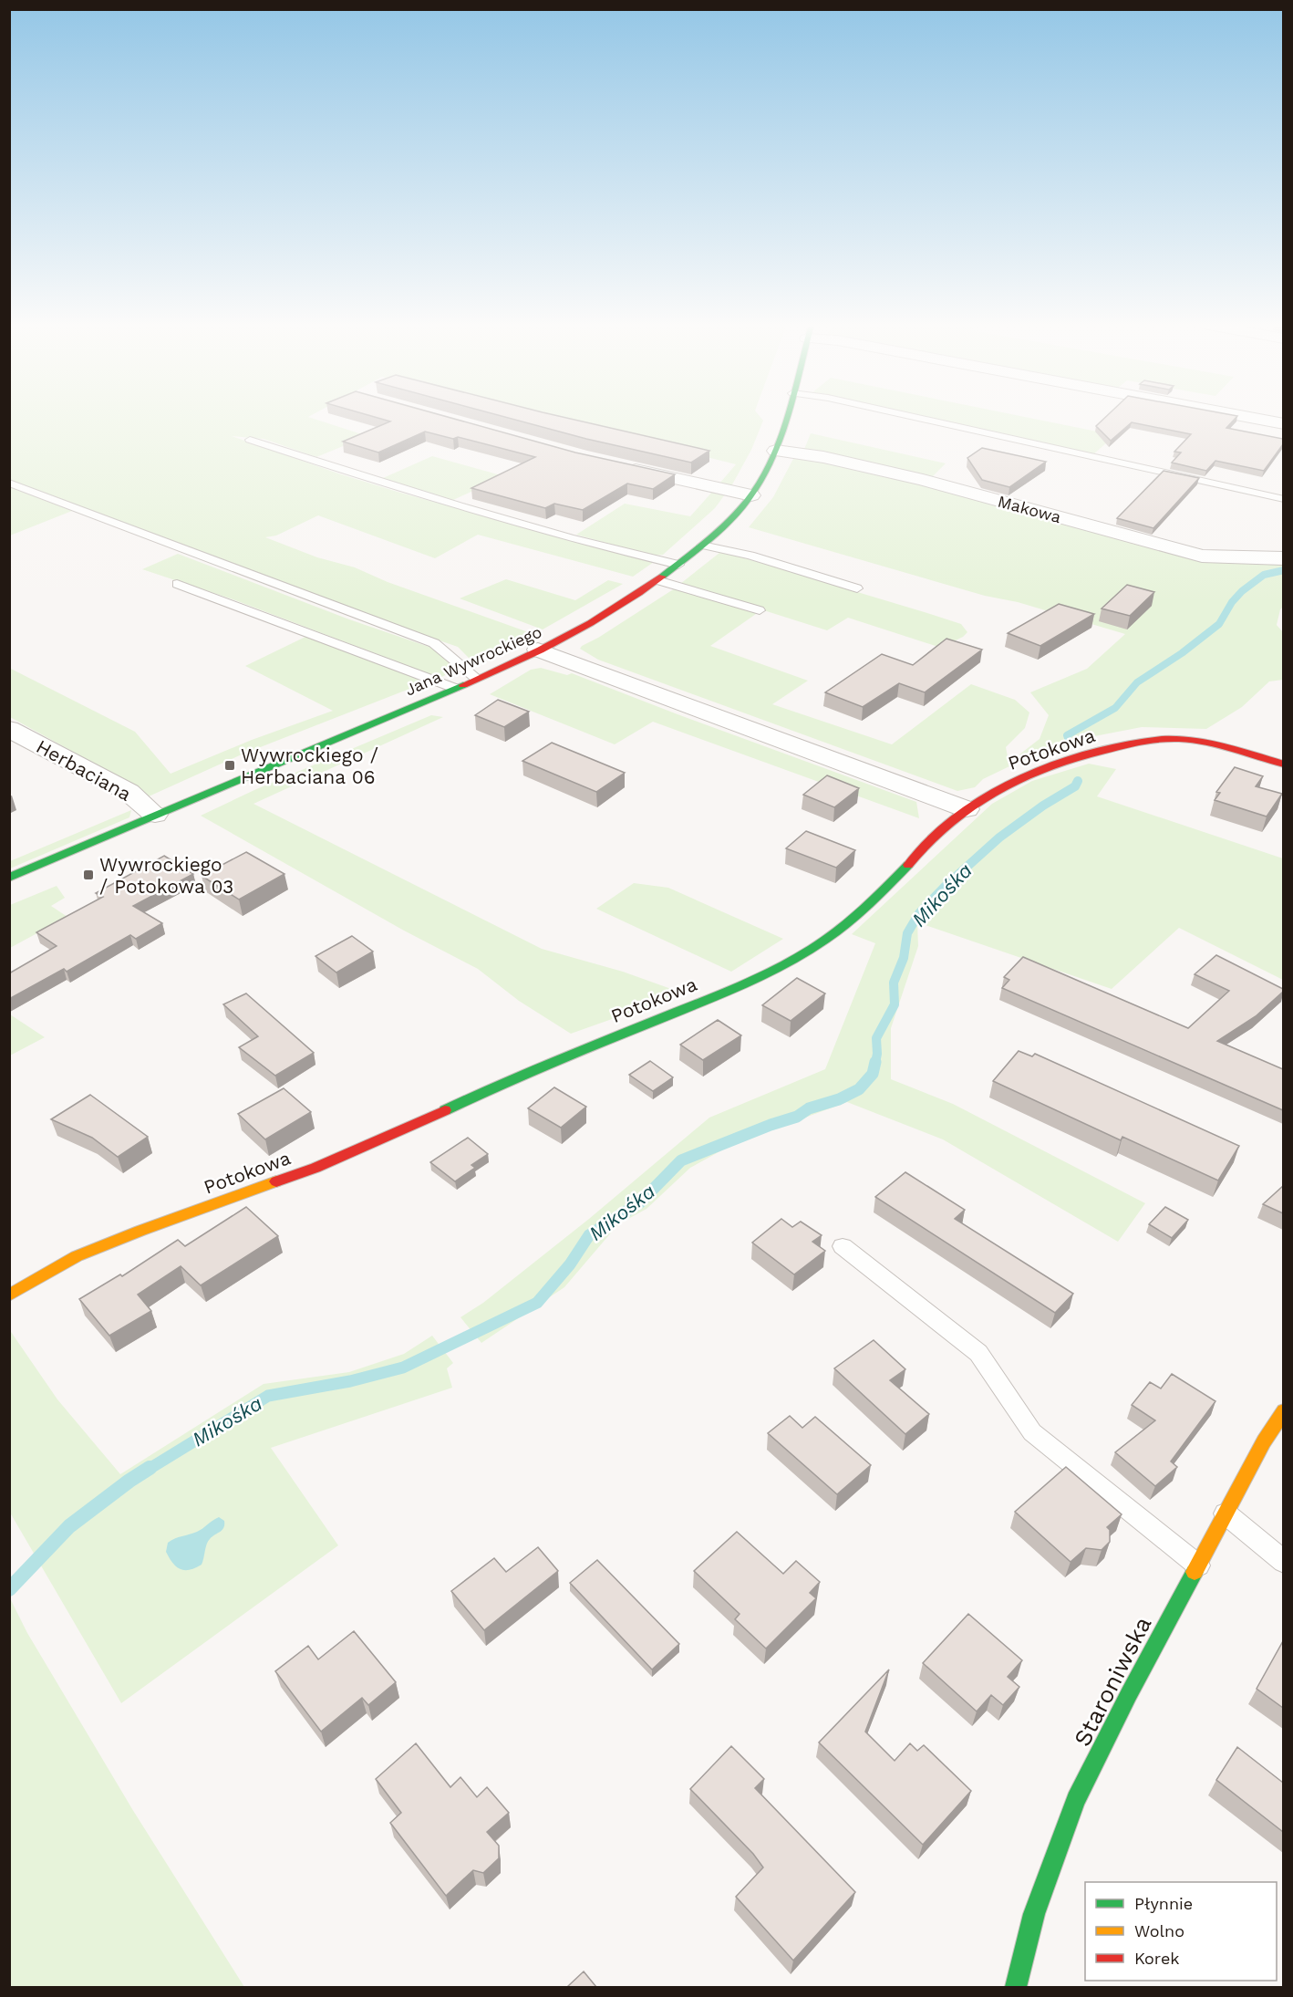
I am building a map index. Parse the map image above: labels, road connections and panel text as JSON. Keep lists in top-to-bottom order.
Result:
{
  "streets": {
    "street": [
      "Makowa",
      "Jana Wywrockiego",
      "Potokowa",
      "Herbaciana",
      "Staroniwska"
    ]
  },
  "crossings": [
    ["Makowa", "Jana Wywrockiego"],
    ["Jana Wywrockiego", "Herbaciana"]
  ],
  "water": ["Mikośka"],
  "places": {
    "transit": ["Wywrockiego / Herbaciana 06", "Wywrockiego / Potokowa 03"]
  },
  "legend": ["Płynnie", "Wolno", "Korek"]
}
